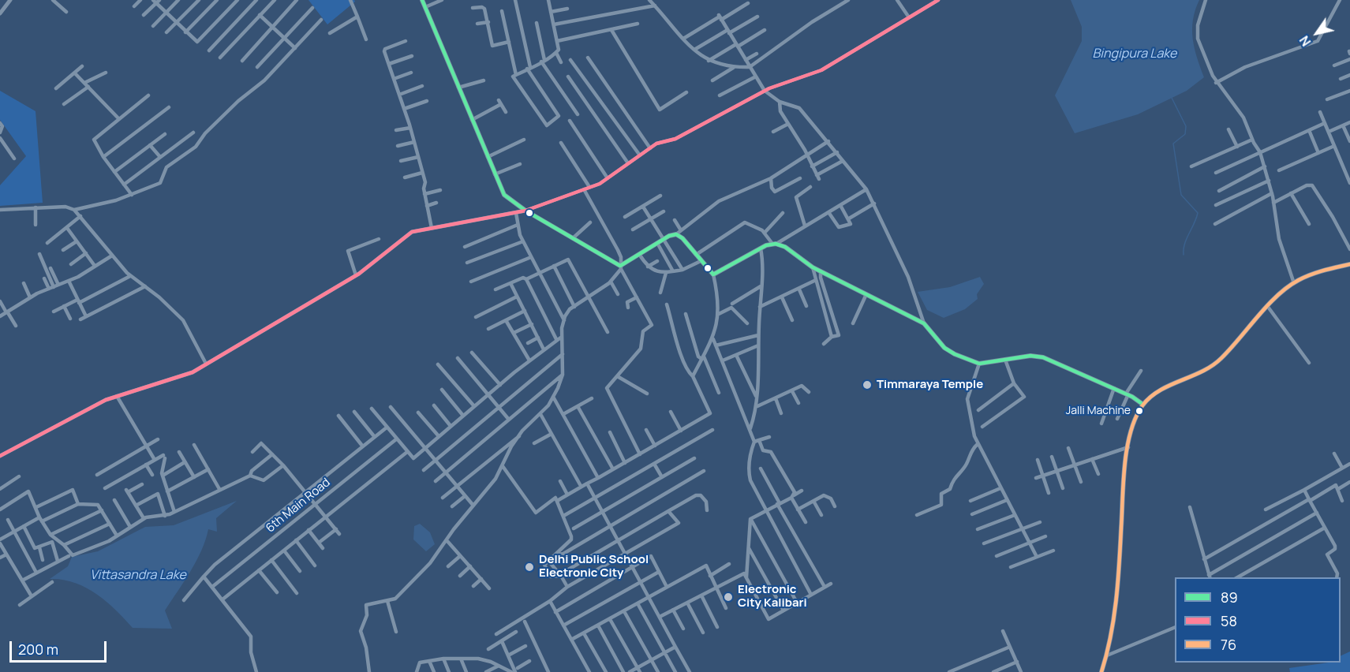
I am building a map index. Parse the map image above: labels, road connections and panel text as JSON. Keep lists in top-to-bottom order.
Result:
{
  "streets": {
    "street": ["6th Main Road"]
  },
  "water": ["Bingipura Lake", "Vittasandra Lake"],
  "places": [
    "Timmaraya Temple",
    "Jalli Machine",
    "Delhi Public School Electronic City",
    "Electronic City Kalibari"
  ],
  "lines": ["transit line 89", "transit line 58", "transit line 76"],
  "legend": ["89", "58", "76"],
  "scale_bar": "200 m",
  "north": "bottom left"
}
